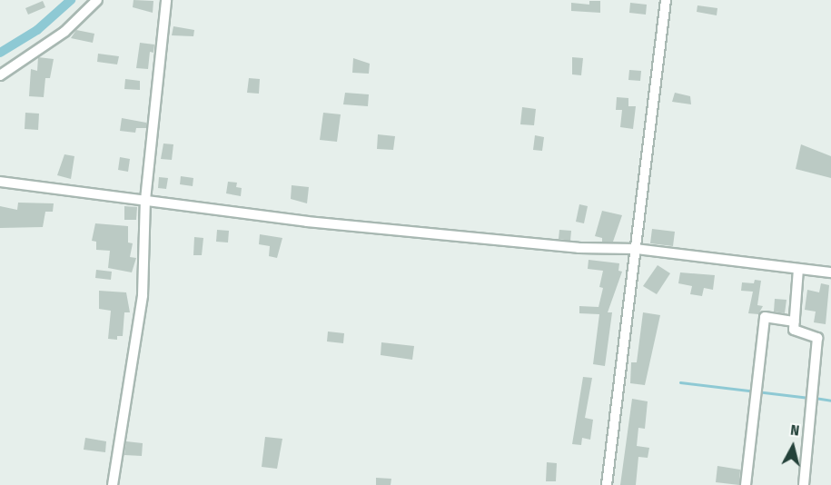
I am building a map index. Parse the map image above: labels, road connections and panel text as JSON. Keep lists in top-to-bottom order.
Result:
{
  "north": "top"
}
